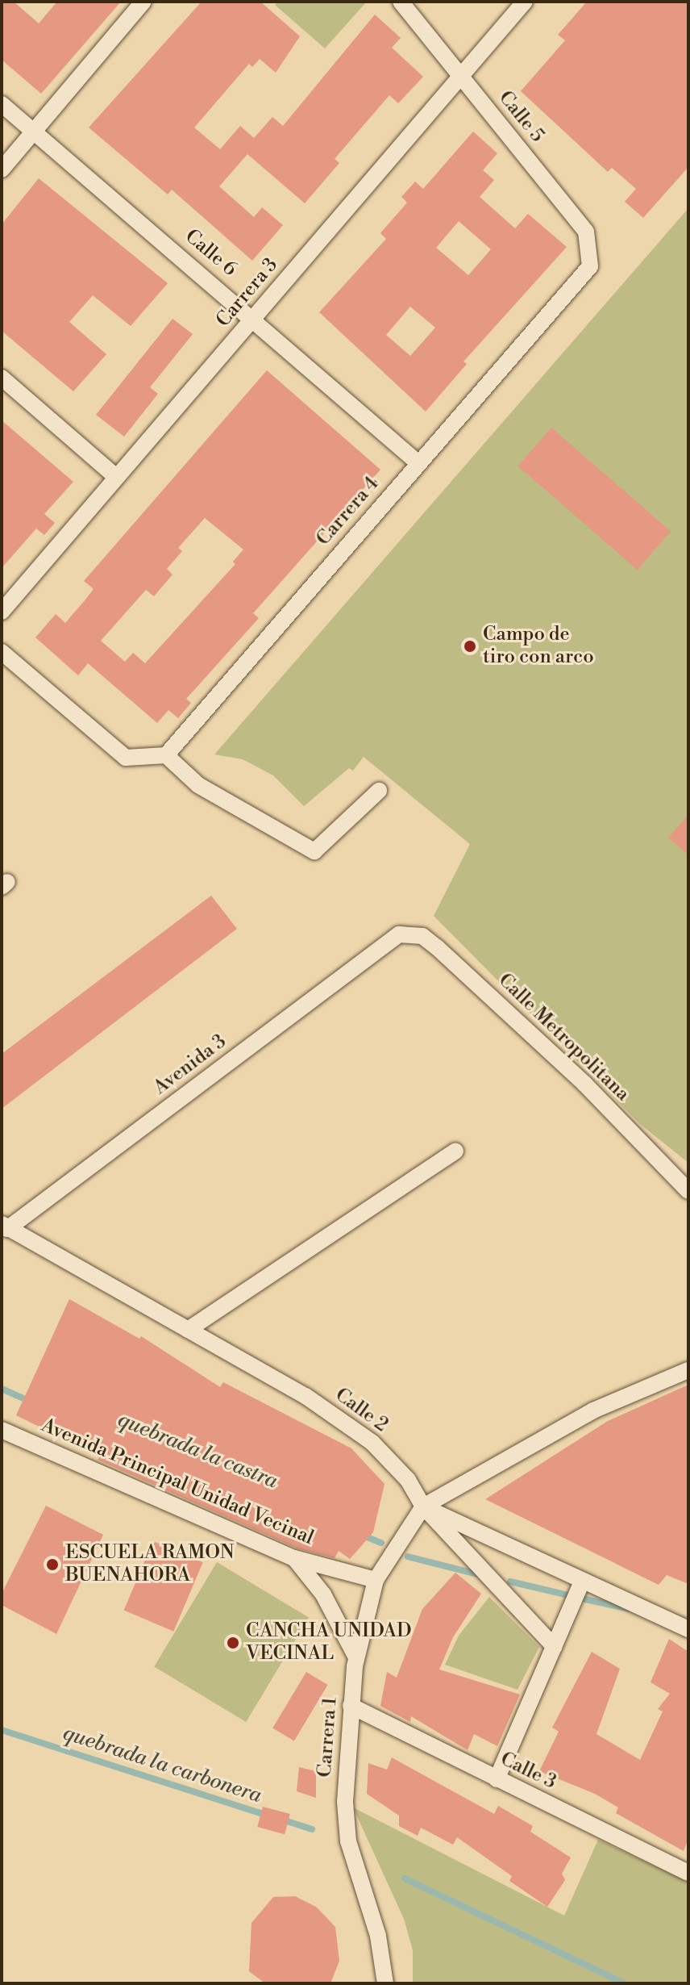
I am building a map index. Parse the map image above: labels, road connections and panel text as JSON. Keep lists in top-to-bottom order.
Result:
{
  "streets": {
    "street": [
      "Calle 5",
      "Calle 6",
      "Carrera 3",
      "Carrera 4",
      "Calle Metropolitana",
      "Avenida 3",
      "Calle 2",
      "Avenida Principal Unidad Vecinal",
      "Carrera 1",
      "Calle 3"
    ]
  },
  "crossings": [
    ["Calle 5", "Carrera 3"],
    ["Calle 5", "Carrera 4"],
    ["Calle 6", "Carrera 3"],
    ["Calle 6", "Carrera 4"],
    ["Calle Metropolitana", "Avenida 3"],
    ["Avenida 3", "Calle 2"],
    ["Calle 2", "Carrera 1"],
    ["Avenida Principal Unidad Vecinal", "Carrera 1"],
    ["Carrera 1", "Calle 3"]
  ],
  "water": ["quebrada la castra", "quebrada la carbonera"],
  "places": ["Campo de tiro con arco", "ESCUELA RAMON BUENAHORA", "CANCHA UNIDAD VECINAL"]
}
